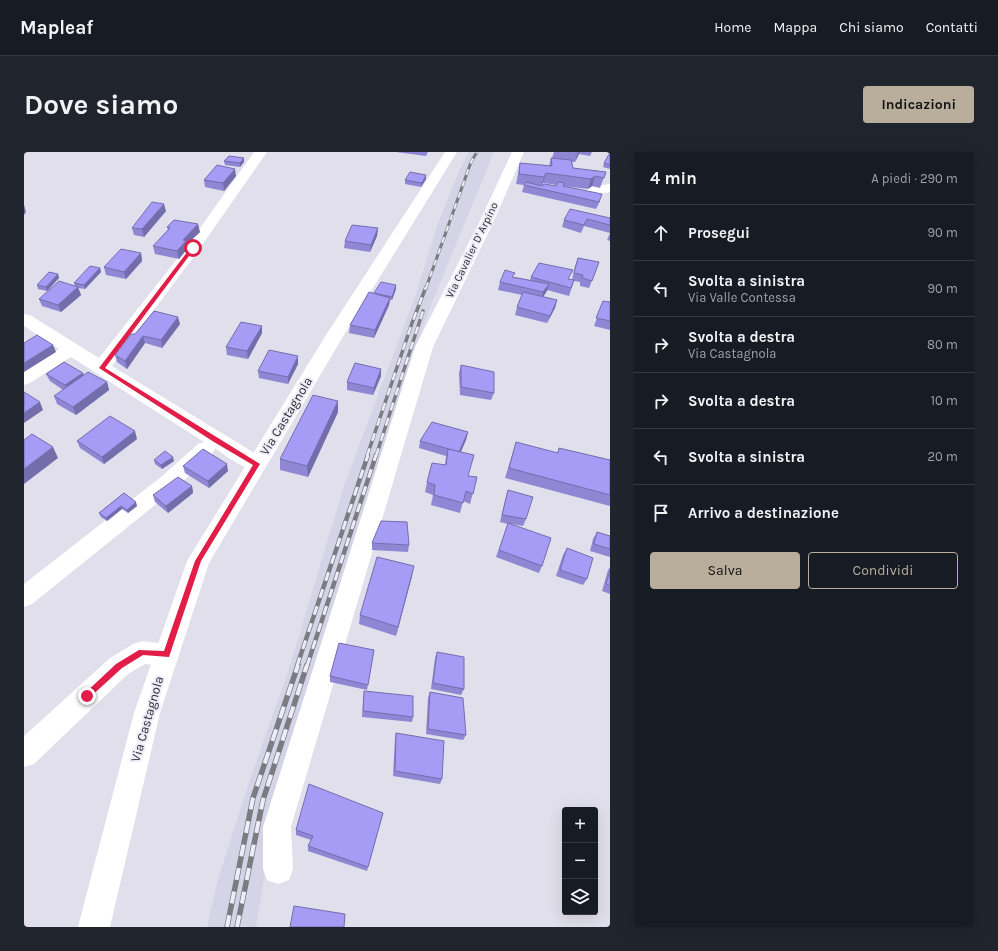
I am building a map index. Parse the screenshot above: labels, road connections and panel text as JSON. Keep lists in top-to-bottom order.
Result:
{
  "streets": {
    "street": ["Via Cavalier D' Arpino", "Via Castagnola"]
  },
  "page": {
    "header": "Mapleaf",
    "nav": [
      "Home",
      "Mappa",
      "Chi siamo",
      "Contatti"
    ],
    "buttons": [
      "Indicazioni",
      ["Salva", "Condividi"]
    ],
    "title": "Dove siamo",
    "heading": ["4 min", "A piedi · 290 m"],
    "list": [
      ["Prosegui", "90 m"],
      ["Svolta a sinistra", "Via Valle Contessa", "90 m"],
      ["Svolta a destra", "Via Castagnola", "80 m"],
      ["Svolta a destra", "10 m"],
      ["Svolta a sinistra", "20 m"],
      "Arrivo a destinazione"
    ],
    "map_buttons": ["+", "−"]
  }
}
